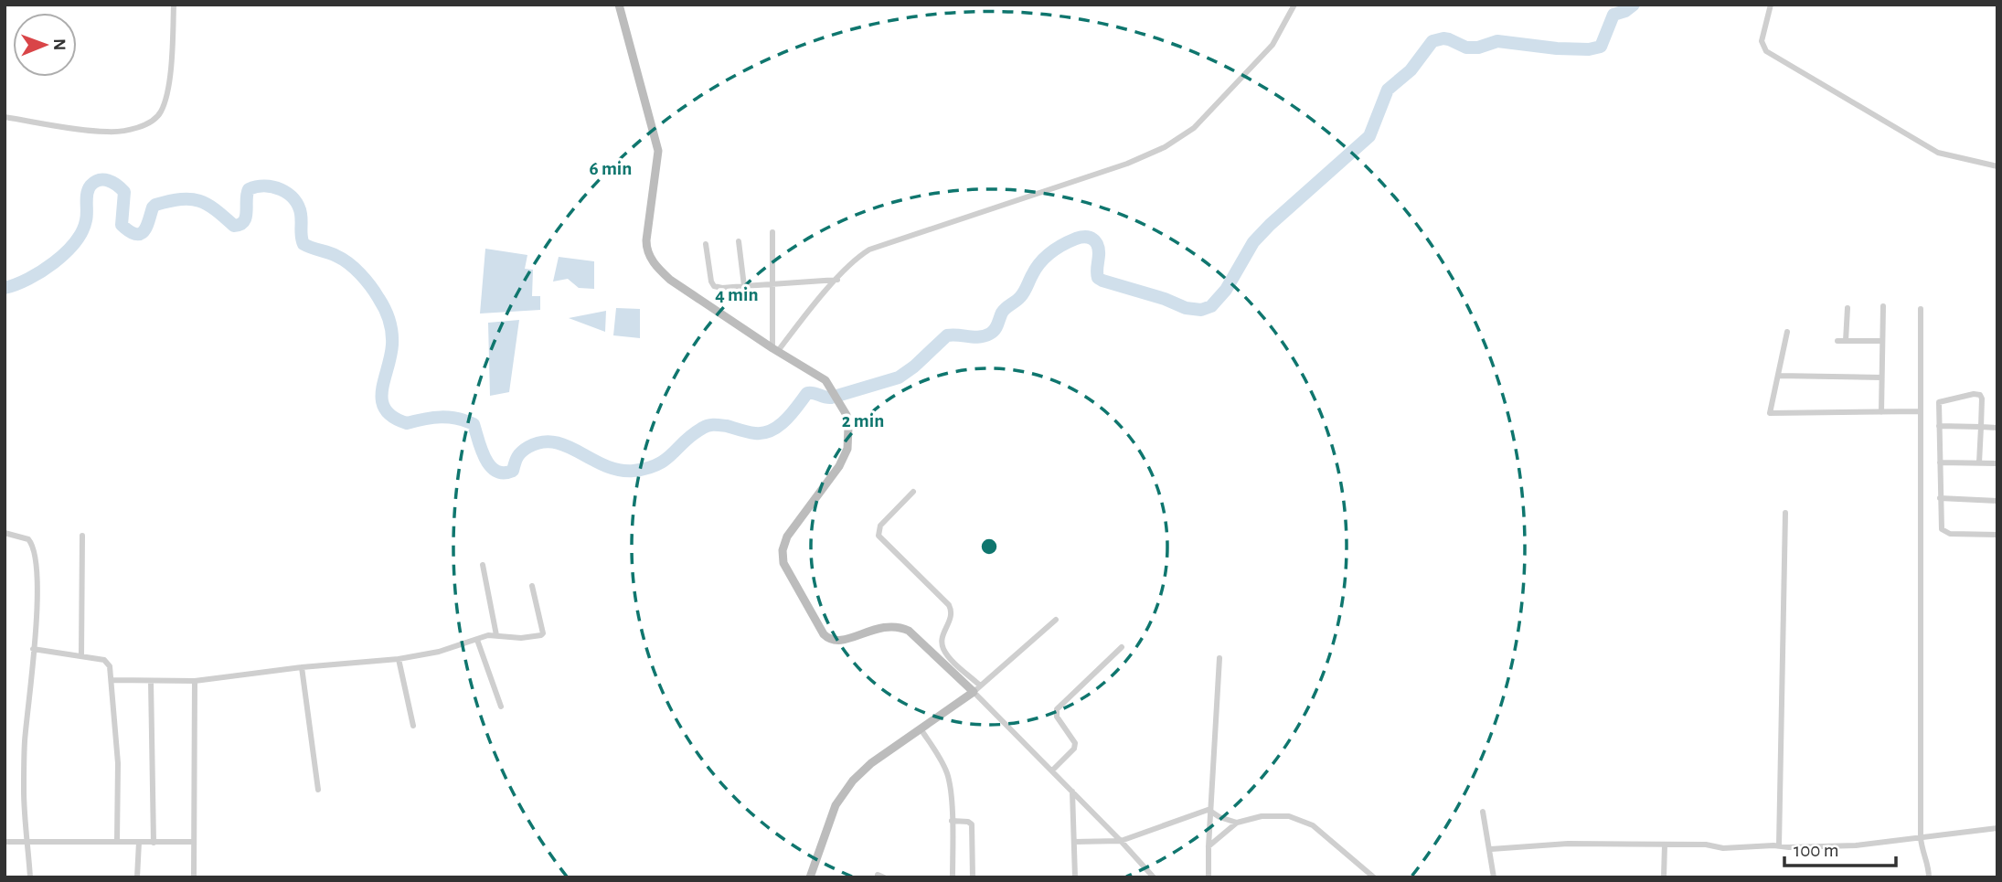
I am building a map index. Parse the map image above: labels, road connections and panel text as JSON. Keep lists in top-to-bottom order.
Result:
{
  "scale_bar": "100 m",
  "north": "right",
  "rings": ["6 min", "4 min", "2 min"]
}
